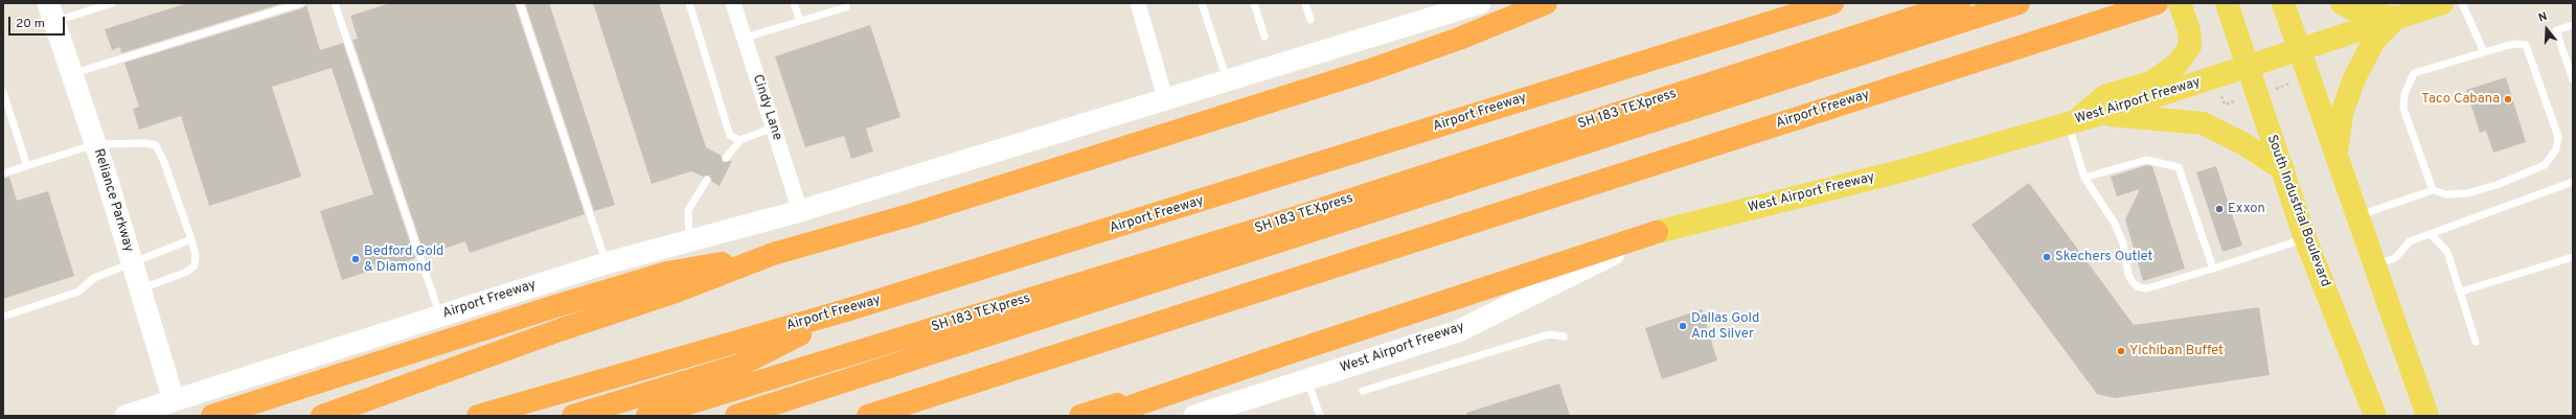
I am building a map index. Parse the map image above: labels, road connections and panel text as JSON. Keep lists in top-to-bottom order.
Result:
{
  "streets": {
    "highway": ["SH 183 TEXpress", "Airport Freeway"],
    "main road": ["West Airport Freeway", "Reliance Parkway", "South Industrial Boulevard"],
    "street": ["Cindy Lane"]
  },
  "crossings": [
    ["West Airport Freeway", "South Industrial Boulevard"],
    ["Cindy Lane", "Airport Freeway"],
    ["Airport Freeway", "Reliance Parkway"]
  ],
  "places": [
    "Taco Cabana",
    "Exxon",
    "Skechers Outlet",
    "Bedford Gold & Diamond",
    "Dallas Gold And Silver",
    "Yichiban Buffet"
  ],
  "scale_bar": "20 m",
  "north": "top"
}
